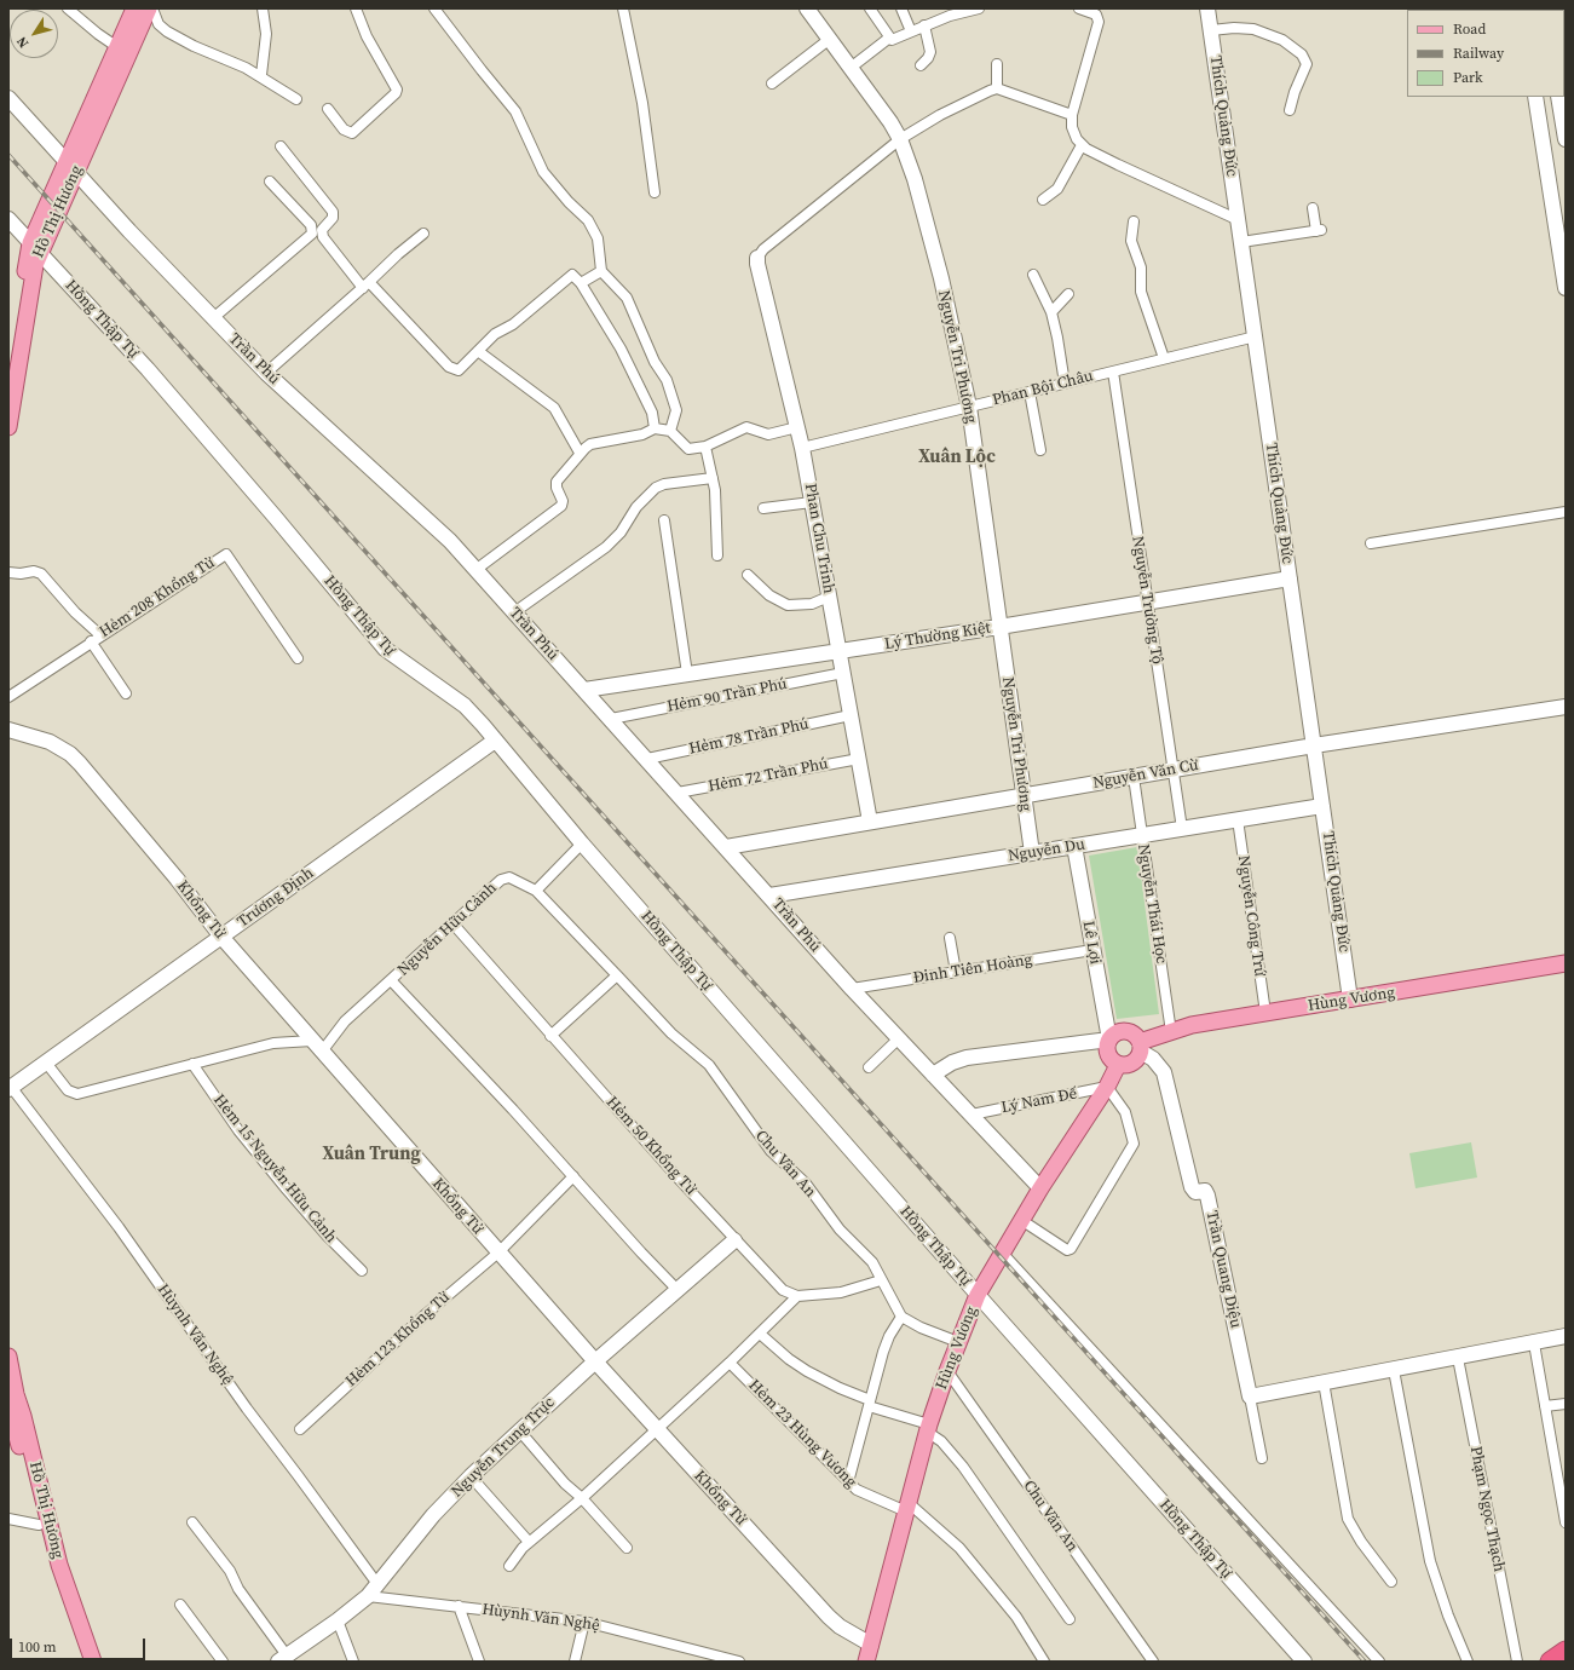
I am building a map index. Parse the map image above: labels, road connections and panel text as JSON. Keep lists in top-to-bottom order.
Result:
{
  "streets": {
    "main road": ["Hồ Thị Hương", "Hùng Vương"],
    "street": [
      "Thích Quảng Đức",
      "Hồng Thập Tự",
      "Nguyễn Tri Phương",
      "Trần Phú",
      "Phan Bội Châu",
      "Phan Chu Trinh",
      "Hẻm 208 Khổng Tử",
      "Nguyễn Trường Tộ",
      "Lý Thường Kiệt",
      "Hẻm 90 Trần Phú",
      "Hẻm 78 Trần Phú",
      "Nguyễn Văn Cừ",
      "Hẻm 72 Trần Phú",
      "Nguyễn Du",
      "Trương Định",
      "Nguyễn Thái Học",
      "Khổng Tử",
      "Nguyễn Công Trứ",
      "Nguyễn Hữu Cảnh",
      "Lê Lợi",
      "Đinh Tiên Hoàng",
      "Lý Nam Đế",
      "Hẻm 50 Khổng Tử",
      "Chu Văn An",
      "Hẻm 15 Nguyễn Hữu Cảnh",
      "Trần Quang Diệu",
      "Hùynh Văn Nghệ",
      "Hẻm 123 Khổng Tử",
      "Hẻm 23 Hùng Vương",
      "Nguyễn Trung Trực",
      "Phạm Ngọc Thạch"
    ]
  },
  "crossings": [
    ["Thích Quảng Đức", "Phan Bội Châu"],
    ["Thích Quảng Đức", "Lý Thường Kiệt"],
    ["Thích Quảng Đức", "Nguyễn Văn Cừ"],
    ["Thích Quảng Đức", "Nguyễn Du"],
    ["Thích Quảng Đức", "Hùng Vương"],
    ["Hồ Thị Hương", "Hồng Thập Tự"],
    ["Hồ Thị Hương", "Trần Phú"],
    ["Hồng Thập Tự", "Trương Định"],
    ["Hồng Thập Tự", "Hùng Vương"],
    ["Nguyễn Tri Phương", "Phan Bội Châu"],
    ["Nguyễn Tri Phương", "Lý Thường Kiệt"],
    ["Nguyễn Tri Phương", "Nguyễn Văn Cừ"],
    ["Nguyễn Tri Phương", "Nguyễn Du"],
    ["Trần Phú", "Lý Thường Kiệt"],
    ["Trần Phú", "Hẻm 90 Trần Phú"],
    ["Trần Phú", "Hẻm 78 Trần Phú"],
    ["Trần Phú", "Nguyễn Văn Cừ"],
    ["Trần Phú", "Hẻm 72 Trần Phú"],
    ["Trần Phú", "Nguyễn Du"],
    ["Trần Phú", "Đinh Tiên Hoàng"],
    ["Trần Phú", "Hùng Vương"],
    ["Trần Phú", "Lý Nam Đế"],
    ["Phan Bội Châu", "Phan Chu Trinh"],
    ["Phan Bội Châu", "Nguyễn Trường Tộ"],
    ["Phan Chu Trinh", "Lý Thường Kiệt"],
    ["Phan Chu Trinh", "Hẻm 90 Trần Phú"],
    ["Phan Chu Trinh", "Hẻm 78 Trần Phú"],
    ["Phan Chu Trinh", "Nguyễn Văn Cừ"],
    ["Phan Chu Trinh", "Hẻm 72 Trần Phú"],
    ["Nguyễn Trường Tộ", "Lý Thường Kiệt"],
    ["Nguyễn Trường Tộ", "Nguyễn Văn Cừ"],
    ["Nguyễn Trường Tộ", "Nguyễn Du"],
    ["Nguyễn Văn Cừ", "Nguyễn Thái Học"],
    ["Nguyễn Du", "Nguyễn Thái Học"],
    ["Nguyễn Du", "Nguyễn Công Trứ"],
    ["Nguyễn Du", "Lê Lợi"],
    ["Trương Định", "Khổng Tử"],
    ["Trương Định", "Hùynh Văn Nghệ"],
    ["Nguyễn Thái Học", "Hùng Vương"],
    ["Khổng Tử", "Nguyễn Hữu Cảnh"],
    ["Khổng Tử", "Hùng Vương"],
    ["Khổng Tử", "Hẻm 123 Khổng Tử"],
    ["Khổng Tử", "Nguyễn Trung Trực"],
    ["Nguyễn Công Trứ", "Hùng Vương"],
    ["Nguyễn Hữu Cảnh", "Hẻm 50 Khổng Tử"],
    ["Nguyễn Hữu Cảnh", "Chu Văn An"],
    ["Lê Lợi", "Đinh Tiên Hoàng"],
    ["Lê Lợi", "Hùng Vương"],
    ["Lê Lợi", "Trần Quang Diệu"],
    ["Hùng Vương", "Lý Nam Đế"],
    ["Hùng Vương", "Chu Văn An"],
    ["Hùng Vương", "Trần Quang Diệu"],
    ["Hùng Vương", "Hẻm 23 Hùng Vương"],
    ["Hẻm 50 Khổng Tử", "Nguyễn Trung Trực"],
    ["Hùynh Văn Nghệ", "Nguyễn Trung Trực"]
  ],
  "districts": ["Xuân Lộc", "Xuân Trung"],
  "legend": ["Road", "Railway", "Park"],
  "scale_bar": "100 m",
  "north": "bottom left"
}
